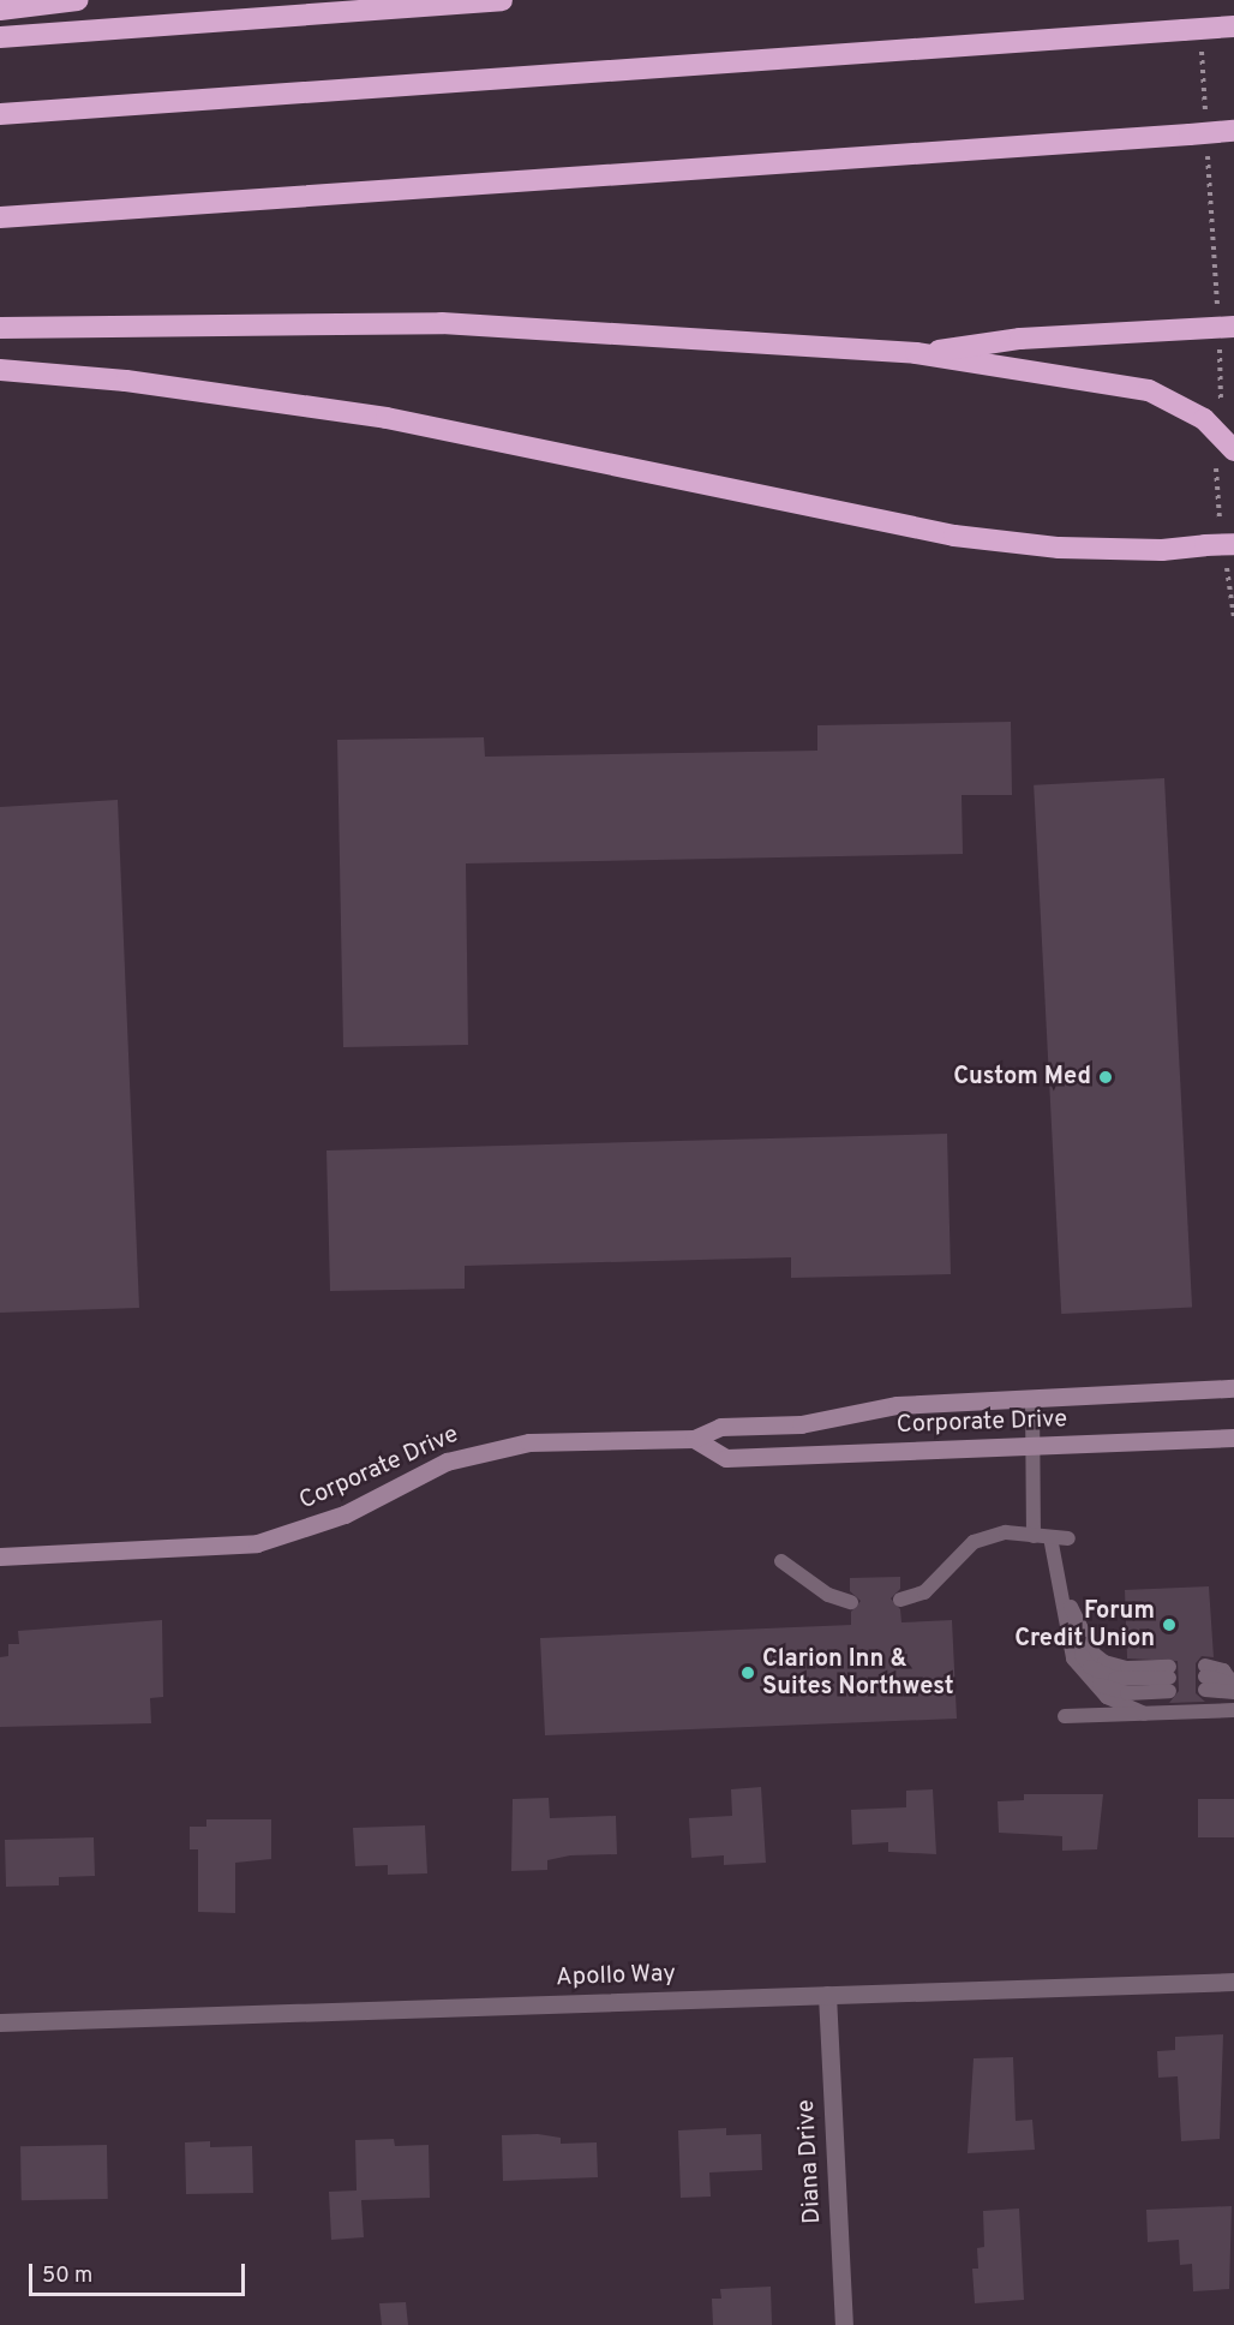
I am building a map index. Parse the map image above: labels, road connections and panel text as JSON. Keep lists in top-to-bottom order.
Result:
{
  "streets": {
    "street": ["Corporate Drive", "Apollo Way", "Diana Drive"]
  },
  "crossings": [
    ["Apollo Way", "Diana Drive"]
  ],
  "places": ["Custom Med", "Forum Credit Union", "Clarion Inn & Suites Northwest"],
  "scale_bar": "50 m"
}
